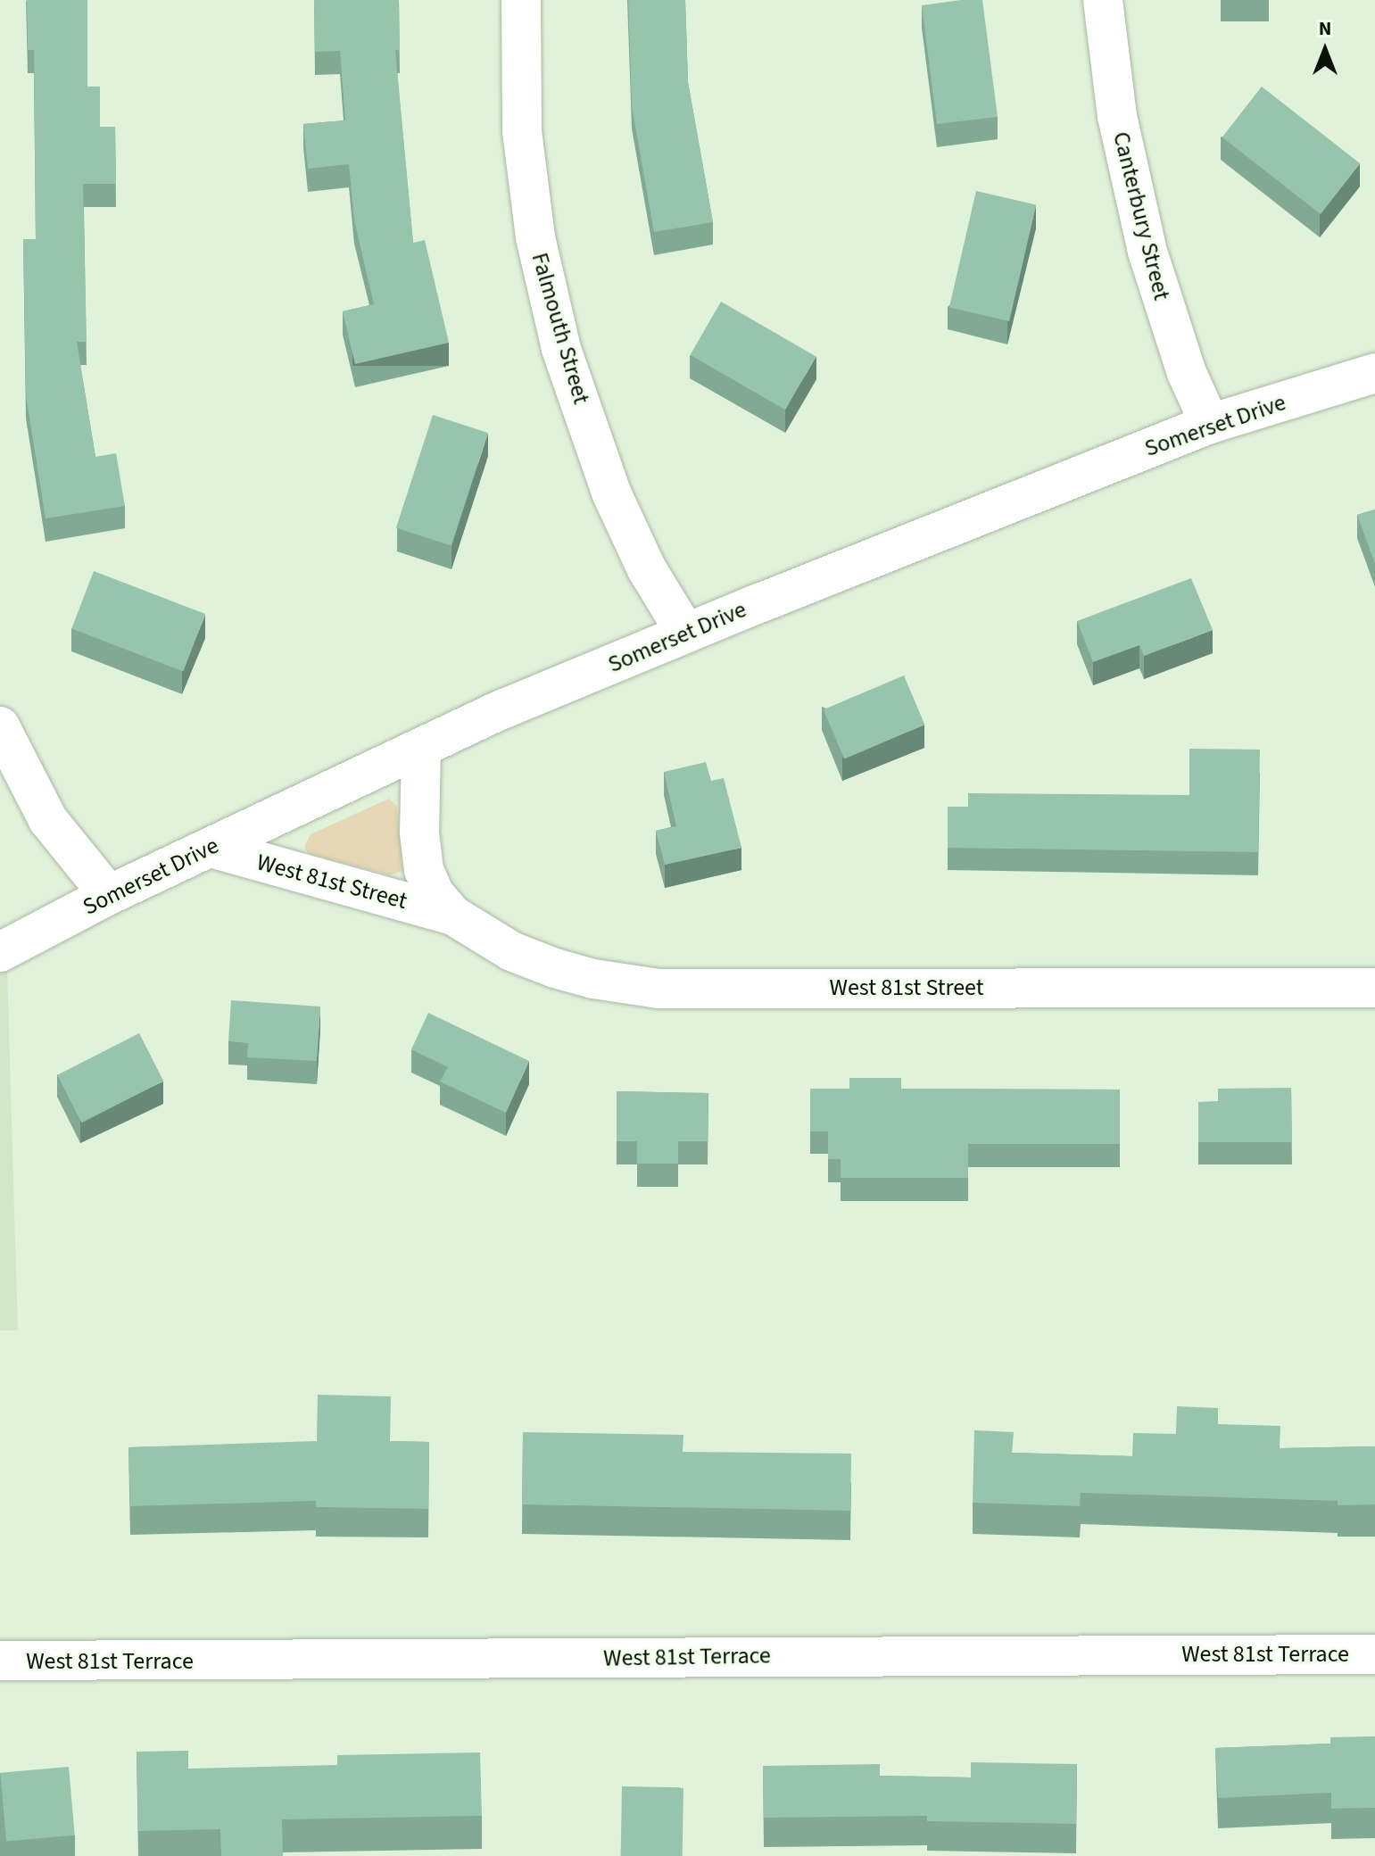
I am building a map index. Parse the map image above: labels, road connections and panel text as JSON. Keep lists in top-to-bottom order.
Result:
{
  "streets": {
    "street": [
      "Canterbury Street",
      "Falmouth Street",
      "Somerset Drive",
      "West 81st Street",
      "West 81st Terrace"
    ]
  },
  "crossings": [
    ["Canterbury Street", "Somerset Drive"],
    ["Falmouth Street", "Somerset Drive"],
    ["Somerset Drive", "West 81st Street"]
  ],
  "north": "top"
}
